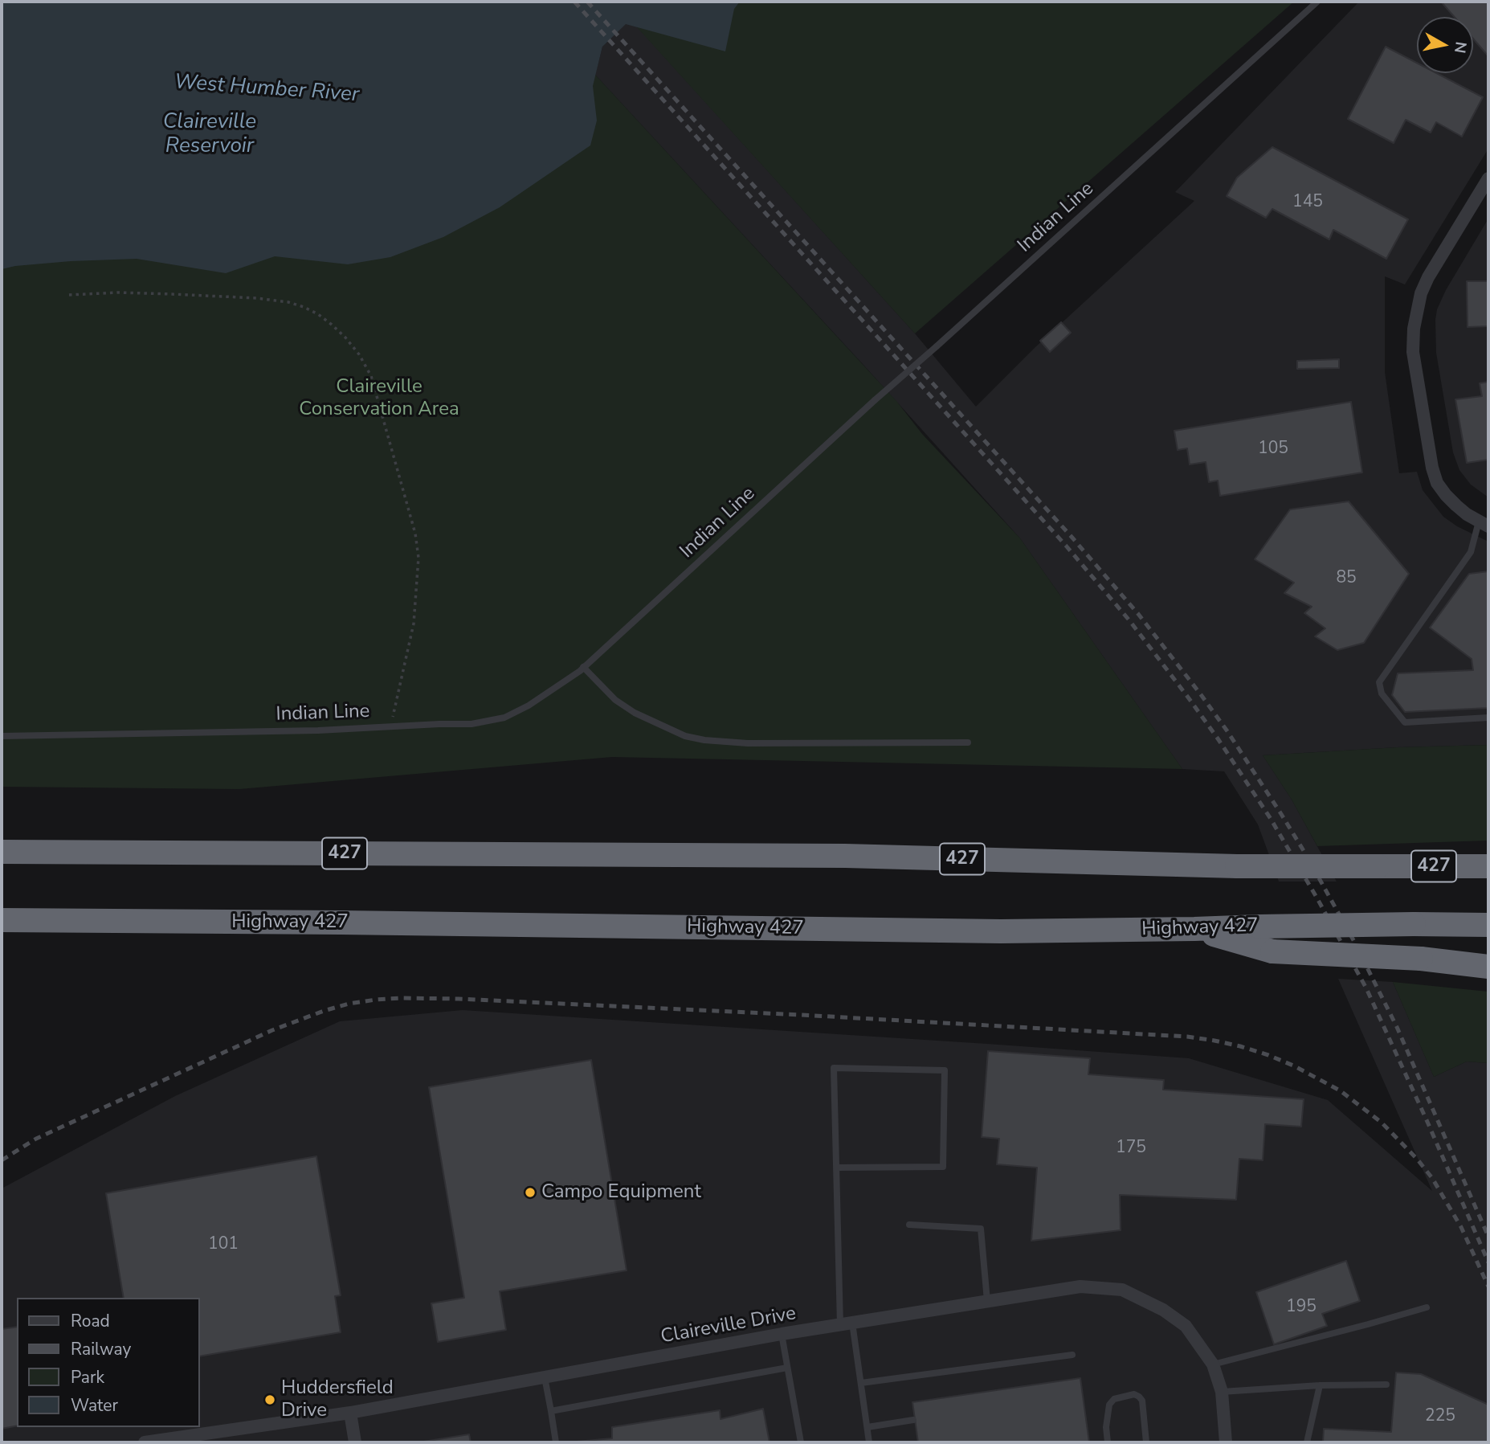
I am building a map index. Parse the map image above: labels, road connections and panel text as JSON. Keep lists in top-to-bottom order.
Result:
{
  "streets": {
    "highway": ["427", "Highway 427"],
    "street": ["Claireville Drive"],
    "lane": ["Indian Line"]
  },
  "water": ["West Humber River", "Claireville Reservoir"],
  "parks": ["Claireville Conservation Area"],
  "places": ["Campo Equipment", "Huddersfield Drive"],
  "house_numbers": [
    "145",
    "105",
    "85",
    "175",
    "101",
    "195",
    "225"
  ],
  "legend": [
    "Road",
    "Railway",
    "Park",
    "Water"
  ],
  "north": "right"
}
